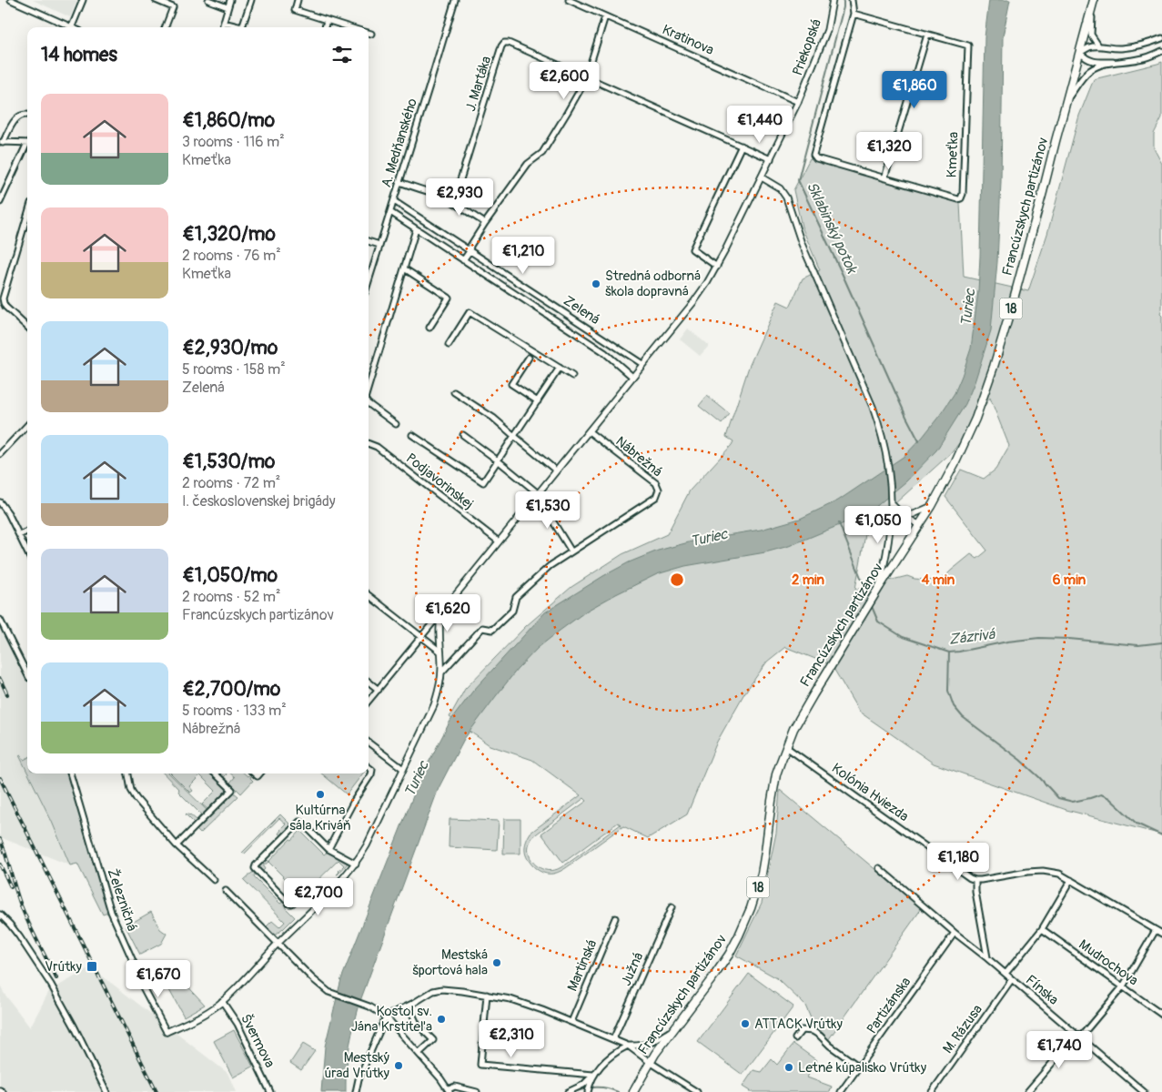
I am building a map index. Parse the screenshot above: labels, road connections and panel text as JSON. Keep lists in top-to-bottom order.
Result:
{
  "streets": {
    "main road": ["Francúzskych partizánov", "18"],
    "street": [
      "Kratinova",
      "Priekopská",
      "J. Martáka",
      "A. Medňanského",
      "Kmeťka",
      "Zelená",
      "Nábrežná",
      "Podjavorinskej",
      "Kolónia Hviezda",
      "Železničná",
      "Mudrochova",
      "Martinská",
      "Južná",
      "Fínska",
      "Partizánska",
      "M. Rázusa",
      "Švermova"
    ]
  },
  "crossings": [
    ["Kratinova", "Priekopská"],
    ["Priekopská", "J. Martáka"],
    ["Priekopská", "Zelená"],
    ["Priekopská", "Nábrežná"],
    ["Priekopská", "Podjavorinskej"],
    ["A. Medňanského", "Zelená"],
    ["Francúzskych partizánov", "Kolónia Hviezda"],
    ["Fínska", "Partizánska"],
    ["Fínska", "M. Rázusa"]
  ],
  "water": ["Sklabinský potok", "Turiec", "Zázrivá"],
  "places": {
    "other": [
      "Stredná odborná škola dopravná",
      "Kultúrna sála Kriváň",
      "Mestská športová hala",
      "Kostol sv. Jána Krstiteľa",
      "ATTACK Vrútky",
      "Mestský úrad Vrútky",
      "Letné kúpalisko Vrútky"
    ],
    "transit": ["Vrútky"]
  },
  "page": {
    "heading": "14 homes",
    "price": [
      "€2,600",
      "€1,860",
      "€1,440",
      "€1,320",
      "€2,930",
      "€1,210",
      "€1,530",
      "€1,050",
      "€1,620",
      "€1,180",
      "€2,700",
      "€1,670",
      "€2,310",
      "€1,740"
    ],
    "list": [
      {
        "name": "€1,860/mo",
        "note": "3 rooms · 116 m² · Kmeťka"
      },
      {
        "name": "€1,320/mo",
        "note": "2 rooms · 76 m² · Kmeťka"
      },
      {
        "name": "€2,930/mo",
        "note": "5 rooms · 158 m² · Zelená"
      },
      {
        "name": "€1,530/mo",
        "note": "2 rooms · 72 m² · I. československej brigády"
      },
      {
        "name": "€1,050/mo",
        "note": "2 rooms · 52 m² · Francúzskych partizánov"
      },
      {
        "name": "€2,700/mo",
        "note": "5 rooms · 133 m² · Nábrežná"
      }
    ]
  },
  "rings": ["2 min", "4 min", "6 min"]
}
